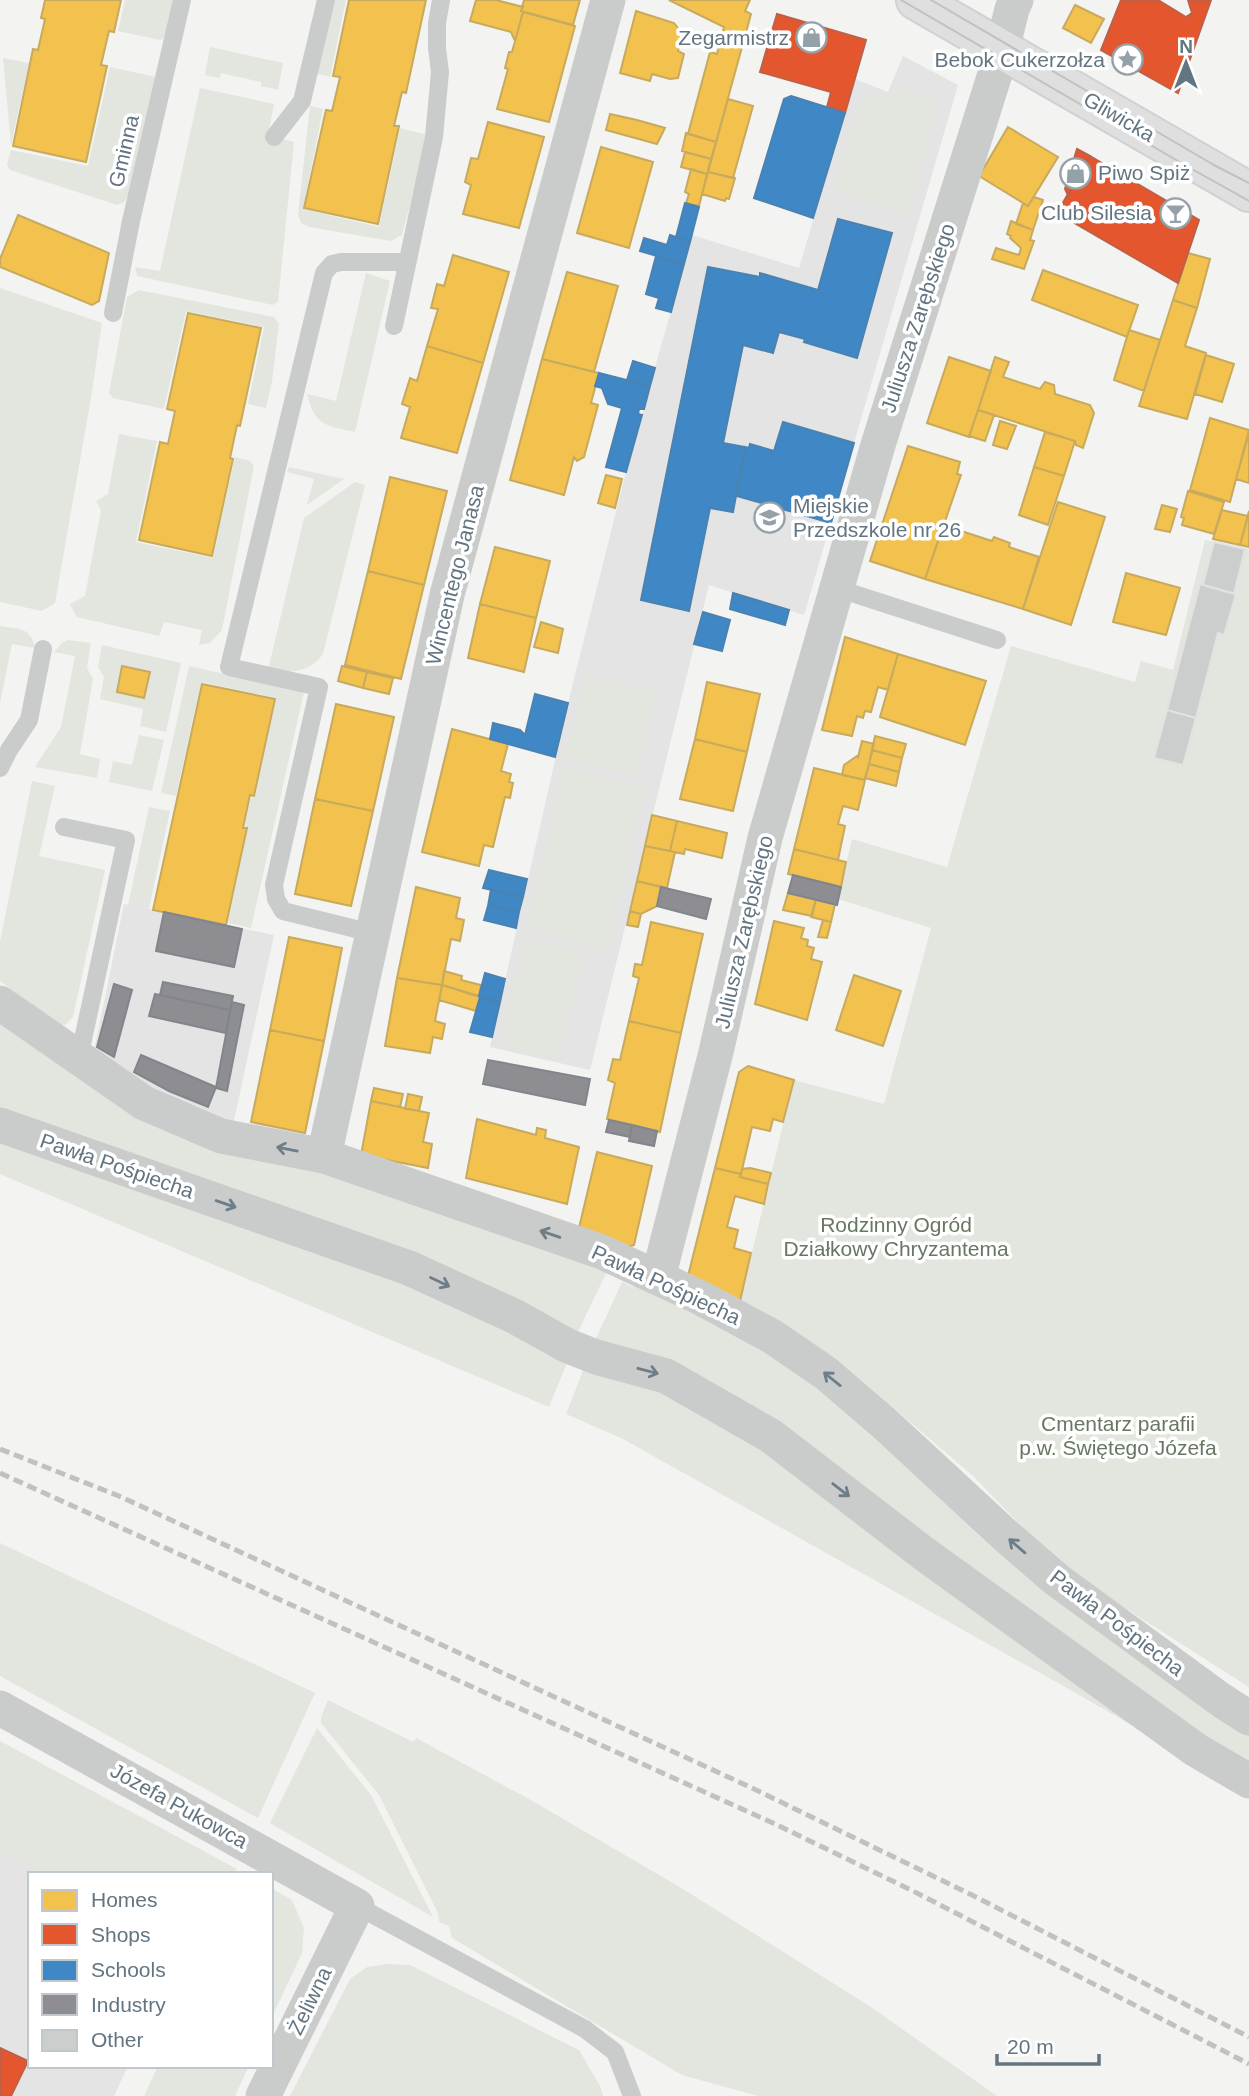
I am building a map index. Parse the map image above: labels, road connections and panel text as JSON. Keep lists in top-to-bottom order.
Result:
{
  "streets": {
    "street": [
      "Gliwicka",
      "Juliusza Zarębskiego",
      "Wincentego Janasa",
      "Pawła Pośpiecha",
      "Józefa Pukowca",
      "Żeliwna"
    ],
    "lane": ["Gminna"]
  },
  "crossings": [
    ["Gliwicka", "Juliusza Zarębskiego"],
    ["Juliusza Zarębskiego", "Pawła Pośpiecha"],
    ["Wincentego Janasa", "Pawła Pośpiecha"],
    ["Józefa Pukowca", "Żeliwna"]
  ],
  "parks": ["Rodzinny Ogród Działkowy Chryzantema", "Cmentarz parafii p.w. Świętego Józefa"],
  "places": {
    "shop": ["Zegarmistrz", "Piwo Spiż"],
    "place": ["Bebok Cukerzołza"],
    "bar": ["Club Silesia"],
    "school or university": ["Miejskie Przedszkole nr 26"]
  },
  "legend": [
    "Homes",
    "Shops",
    "Schools",
    "Industry",
    "Other"
  ],
  "scale_bar": "20 m",
  "north": "top"
}
